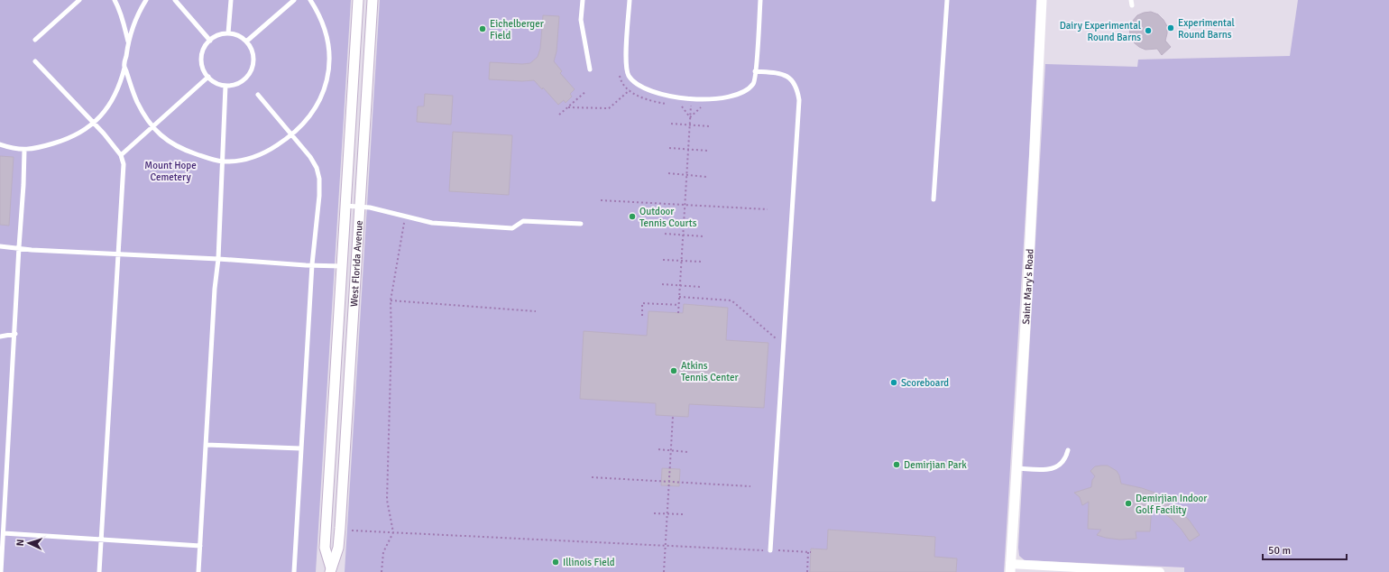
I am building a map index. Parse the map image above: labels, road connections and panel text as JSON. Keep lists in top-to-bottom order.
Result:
{
  "streets": {
    "main road": ["West Florida Avenue", "Saint Mary's Road"]
  },
  "parks": ["Mount Hope Cemetery"],
  "places": [
    "Experimental Round Barns",
    "Eichelberger Field",
    "Dairy Experimental Round Barns",
    "Outdoor Tennis Courts",
    "Atkins Tennis Center",
    "Scoreboard",
    "Demirjian Park",
    "Demirjian Indoor Golf Facility",
    "Illinois Field"
  ],
  "scale_bar": "50 m",
  "north": "left"
}
